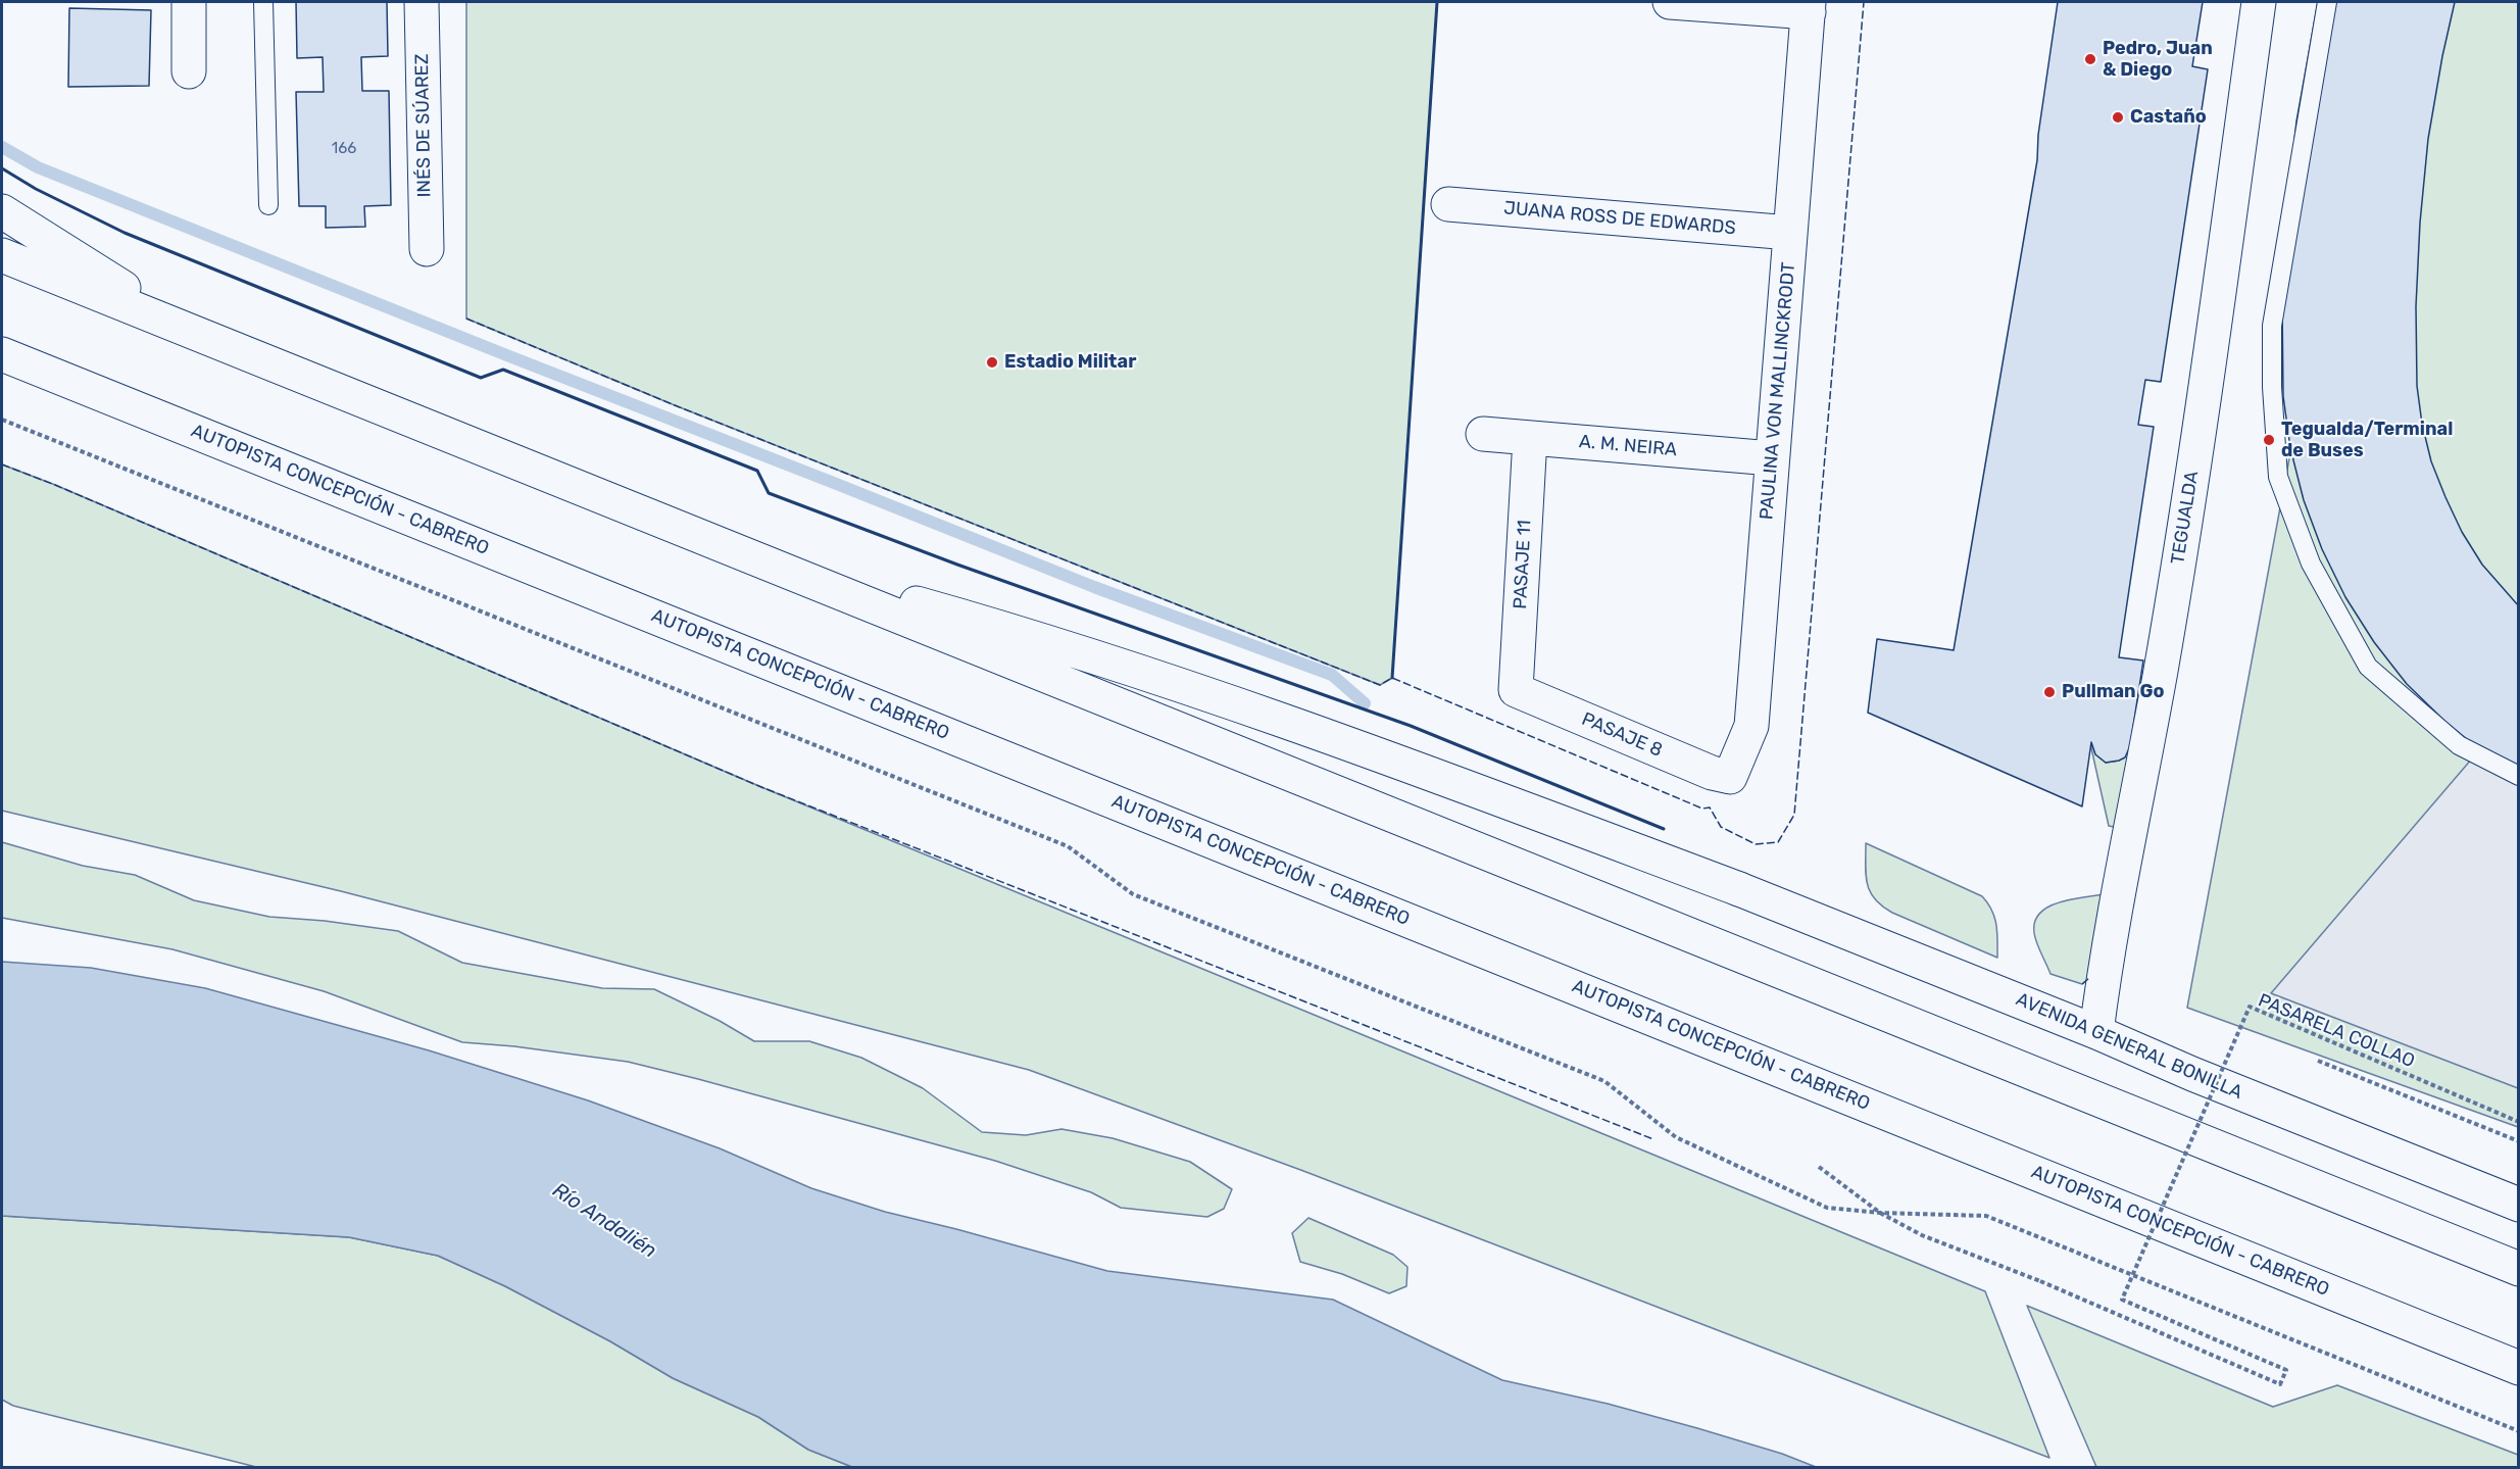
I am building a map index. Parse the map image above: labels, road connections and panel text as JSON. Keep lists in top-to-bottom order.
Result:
{
  "streets": {
    "main road": [
      "INÉS DE SÚAREZ",
      "JUANA ROSS DE EDWARDS",
      "PAULINA VON MALLINCKRODT",
      "A. M. NEIRA",
      "AUTOPISTA CONCEPCIÓN - CABRERO",
      "TEGUALDA",
      "PASAJE 11",
      "PASAJE 8",
      "AVENIDA GENERAL BONILLA"
    ],
    "path": ["PASARELA COLLAO"]
  },
  "crossings": [
    ["JUANA ROSS DE EDWARDS", "PAULINA VON MALLINCKRODT"],
    ["PAULINA VON MALLINCKRODT", "A. M. NEIRA"],
    ["PAULINA VON MALLINCKRODT", "PASAJE 8"],
    ["A. M. NEIRA", "PASAJE 11"],
    ["TEGUALDA", "AVENIDA GENERAL BONILLA"],
    ["PASAJE 11", "PASAJE 8"]
  ],
  "water": ["Río Andalién"],
  "places": [
    "Pedro, Juan & Diego",
    "Castaño",
    "Estadio Militar",
    "Tegualda/Terminal de Buses",
    "Pullman Go"
  ],
  "house_numbers": ["166"]
}
